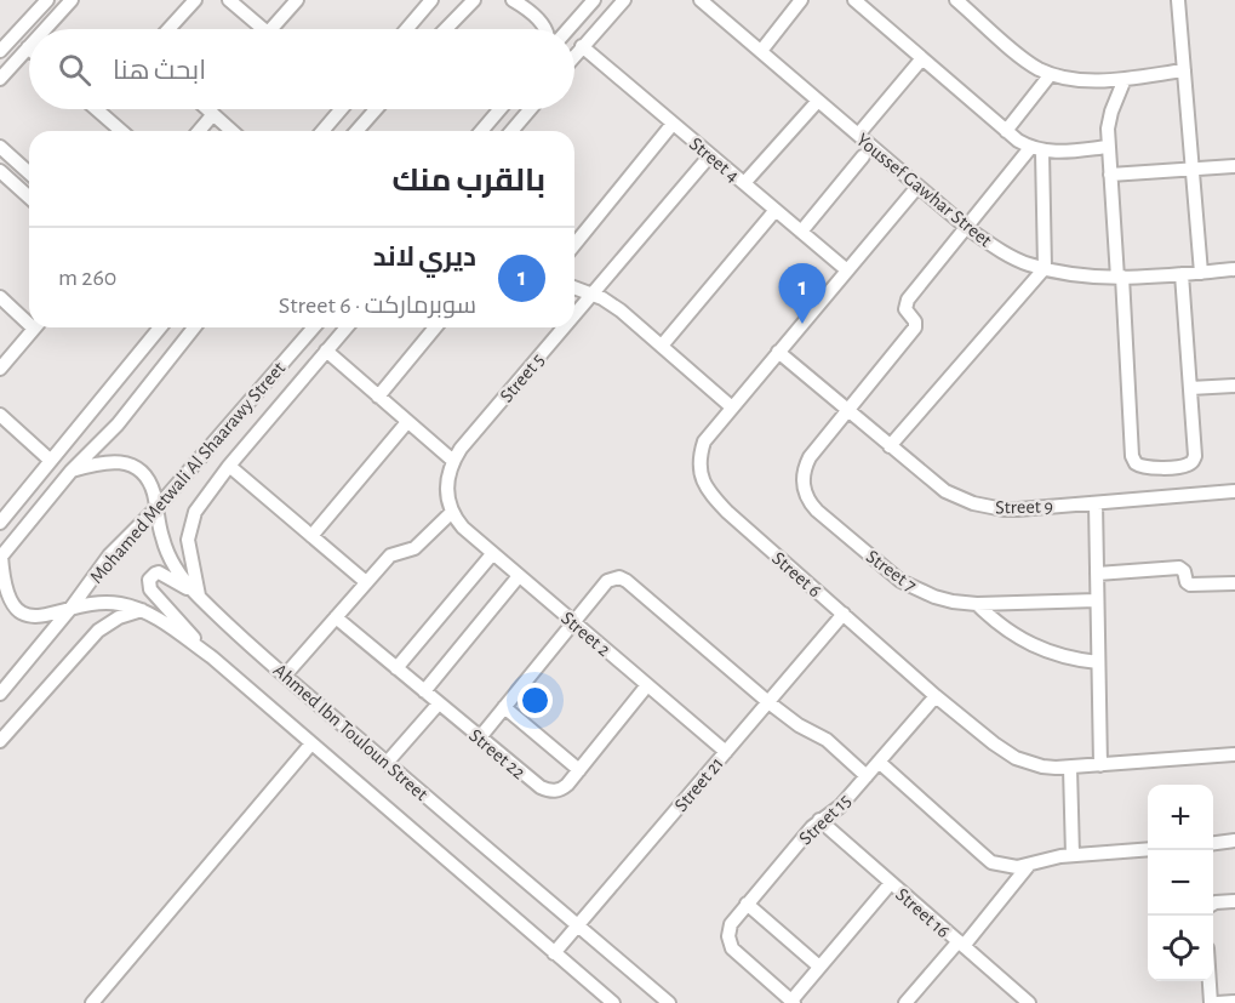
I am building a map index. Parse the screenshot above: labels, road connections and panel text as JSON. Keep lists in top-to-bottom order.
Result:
{
  "streets": {
    "street": [
      "Street 4",
      "Youssef Gawhar Street",
      "Street 5",
      "Mohamed Metwali Al Shaarawy Street",
      "Street 9",
      "Street 7",
      "Street 6",
      "Street 2",
      "Ahmed Ibn Touloun Street",
      "Street 22",
      "Street 21",
      "Street 15",
      "Street 16"
    ]
  },
  "crossings": [
    ["Street 4", "Street 5"],
    ["Street 4", "Street 6"],
    ["Youssef Gawhar Street", "Street 7"],
    ["Youssef Gawhar Street", "Street 6"],
    ["Street 5", "Street 2"],
    ["Mohamed Metwali Al Shaarawy Street", "Ahmed Ibn Touloun Street"],
    ["Street 9", "Street 7"],
    ["Street 9", "Street 6"],
    ["Street 6", "Street 21"],
    ["Street 6", "Street 15"],
    ["Street 2", "Street 22"],
    ["Street 2", "Street 21"],
    ["Ahmed Ibn Touloun Street", "Street 21"],
    ["Street 15", "Street 16"]
  ],
  "page": {
    "search": "ابحث هنا",
    "heading": "بالقرب منك",
    "list": [
      {
        "mark": "1",
        "name": "ديري لاند",
        "note": "سوبرماركت · Street 6",
        "value": "260 m"
      }
    ],
    "pins": "1",
    "map_buttons": ["+", "−"]
  }
}
